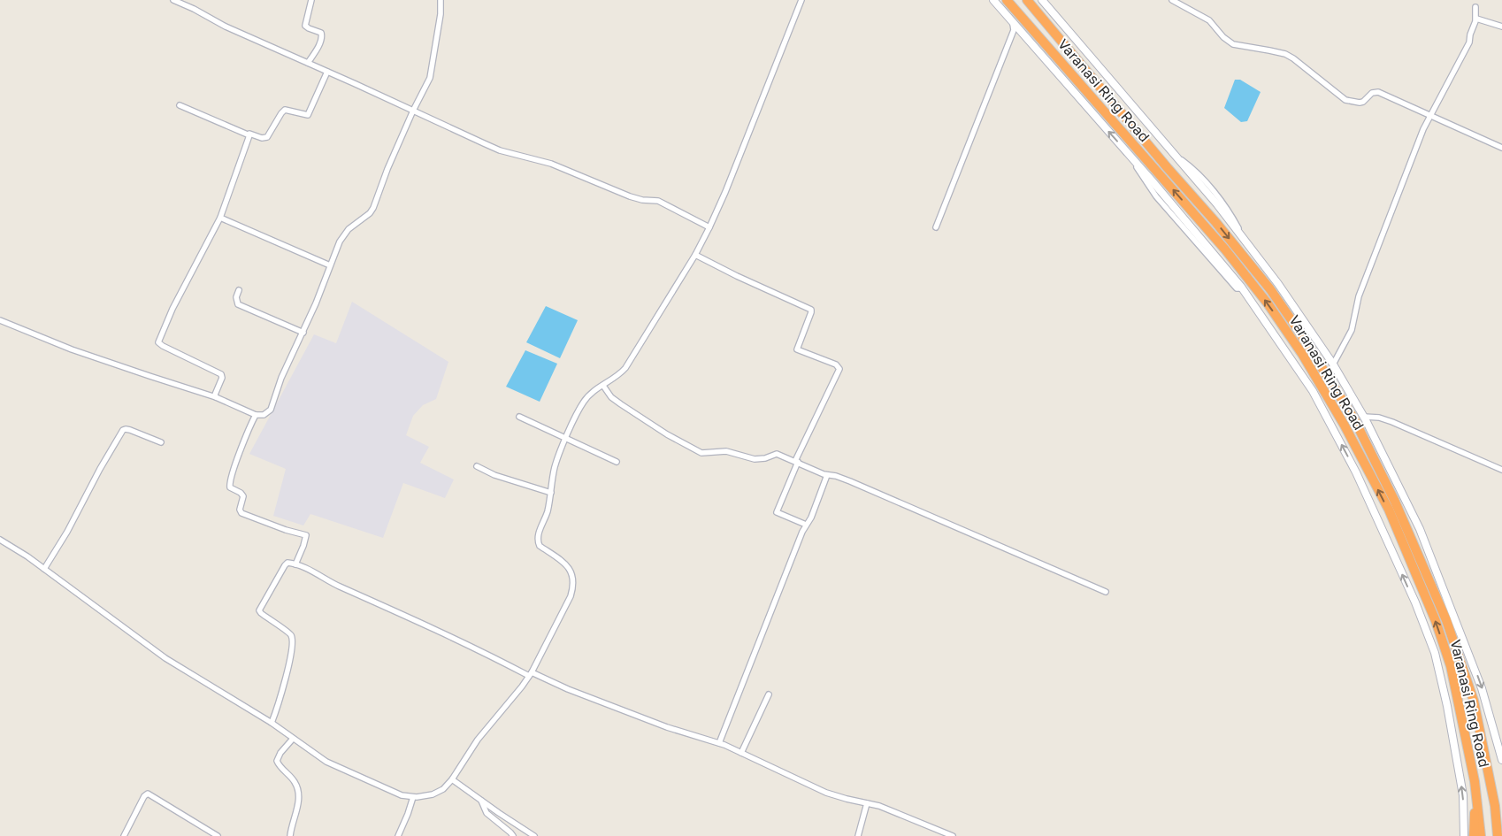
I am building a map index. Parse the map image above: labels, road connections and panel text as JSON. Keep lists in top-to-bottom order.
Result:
{
  "streets": {
    "highway": ["Varanasi Ring Road"]
  }
}
